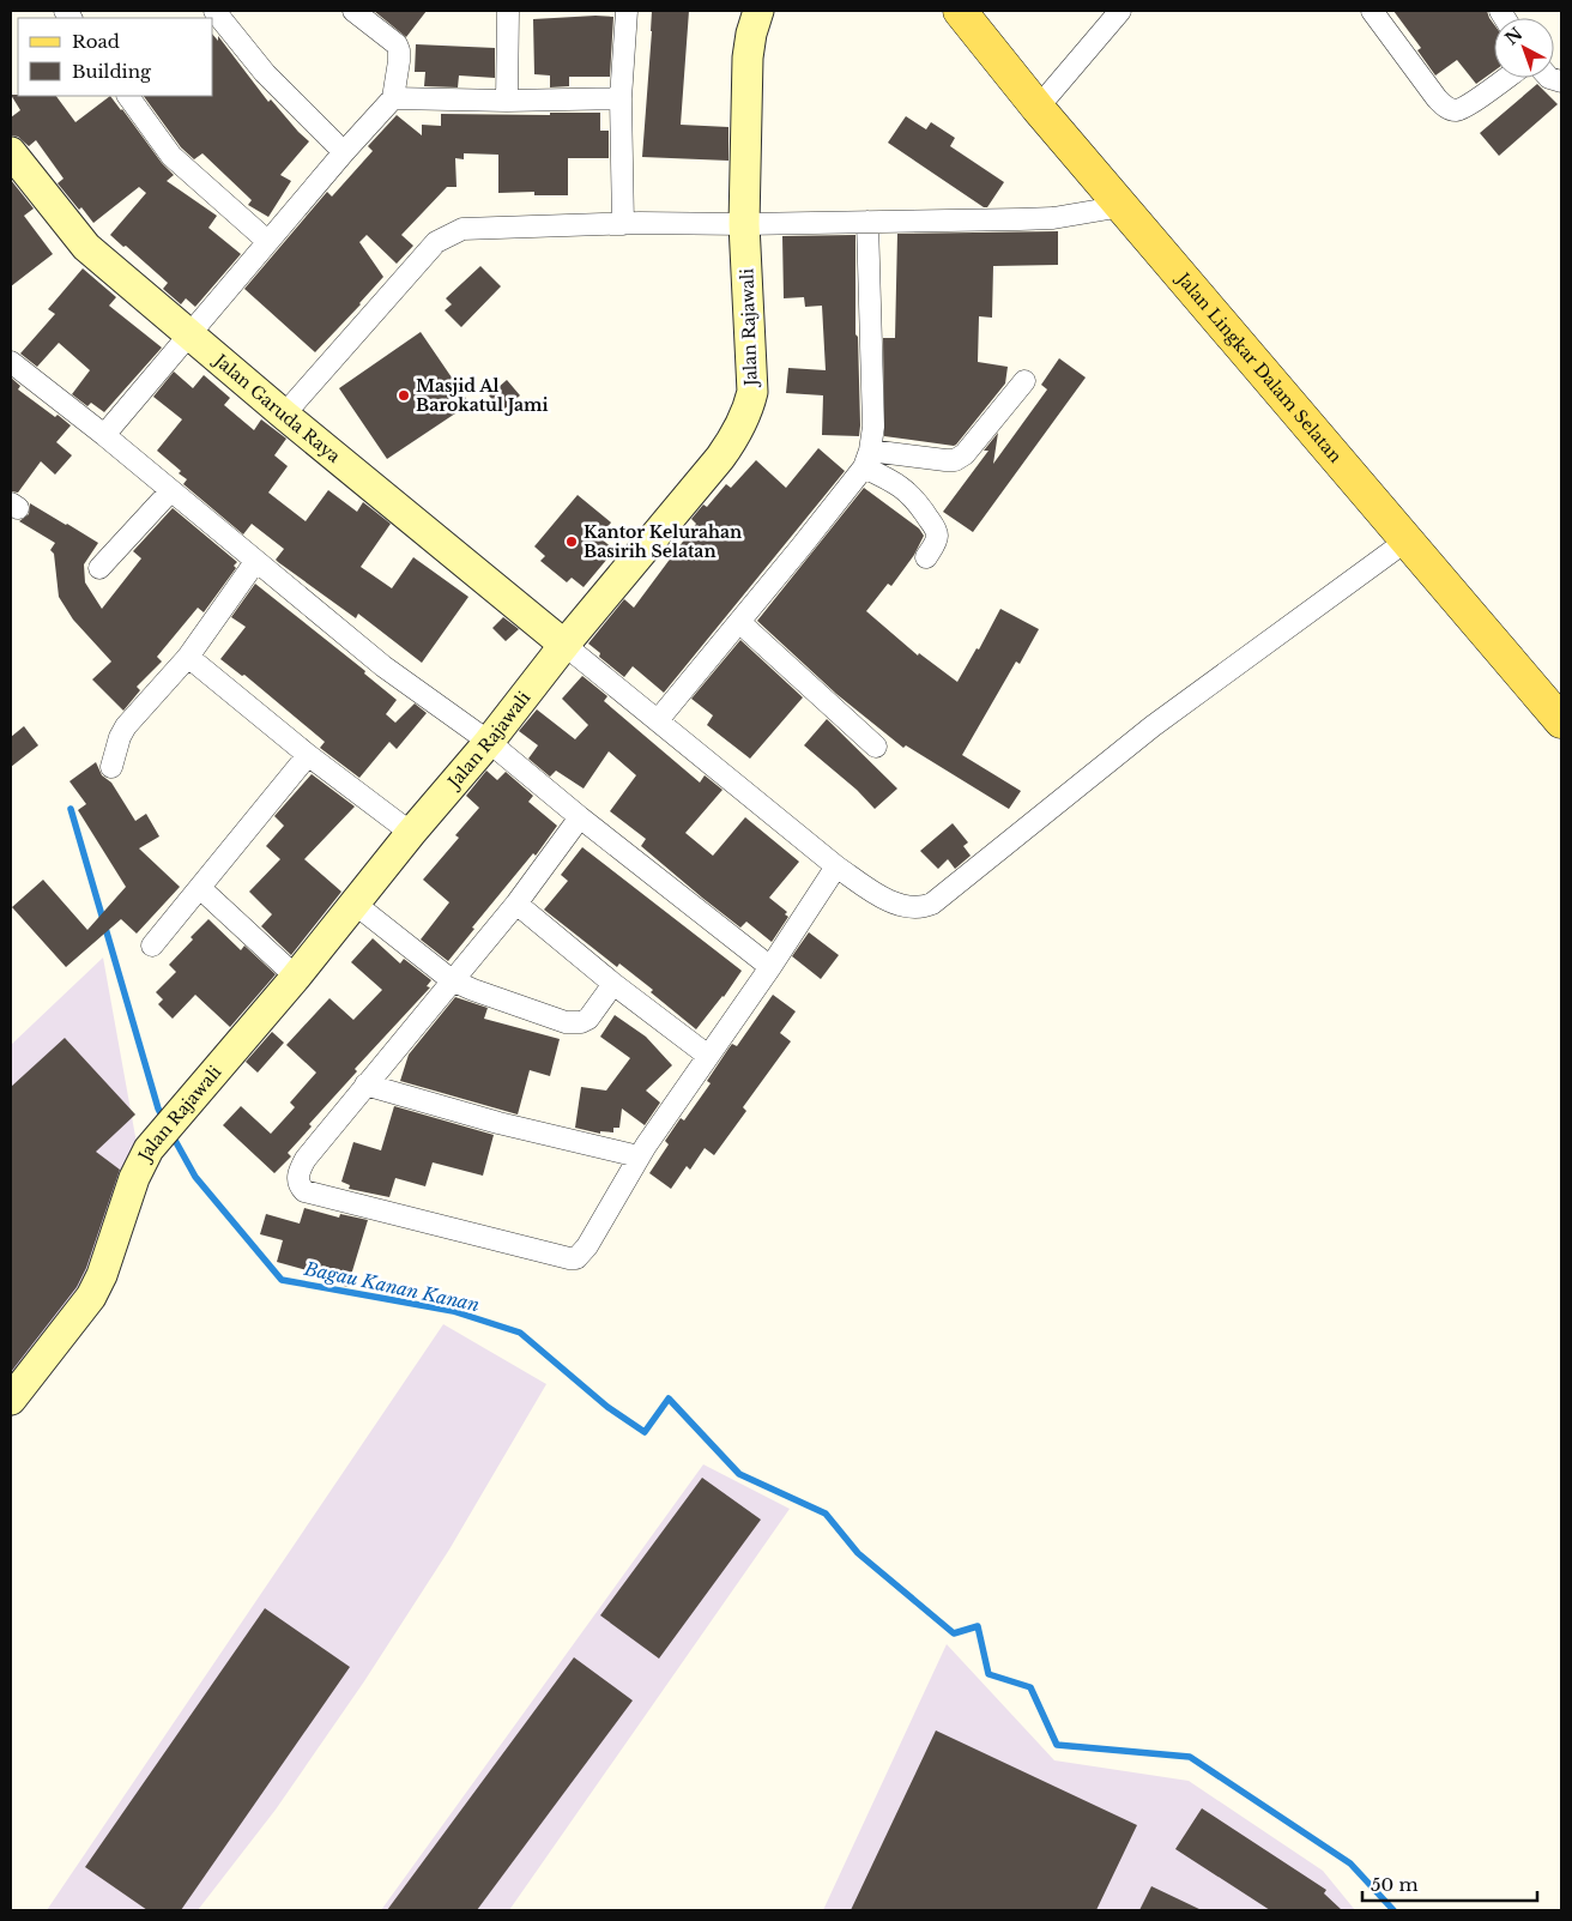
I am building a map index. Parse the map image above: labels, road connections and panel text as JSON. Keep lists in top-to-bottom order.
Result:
{
  "streets": {
    "main road": ["Jalan Lingkar Dalam Selatan"],
    "street": ["Jalan Rajawali", "Jalan Garuda Raya"]
  },
  "crossings": [
    ["Jalan Rajawali", "Jalan Garuda Raya"]
  ],
  "water": ["Bagau Kanan Kanan"],
  "places": ["Masjid Al Barokatul Jami", "Kantor Kelurahan Basirih Selatan"],
  "legend": ["Road", "Building"],
  "scale_bar": "50 m",
  "north": "top left"
}
